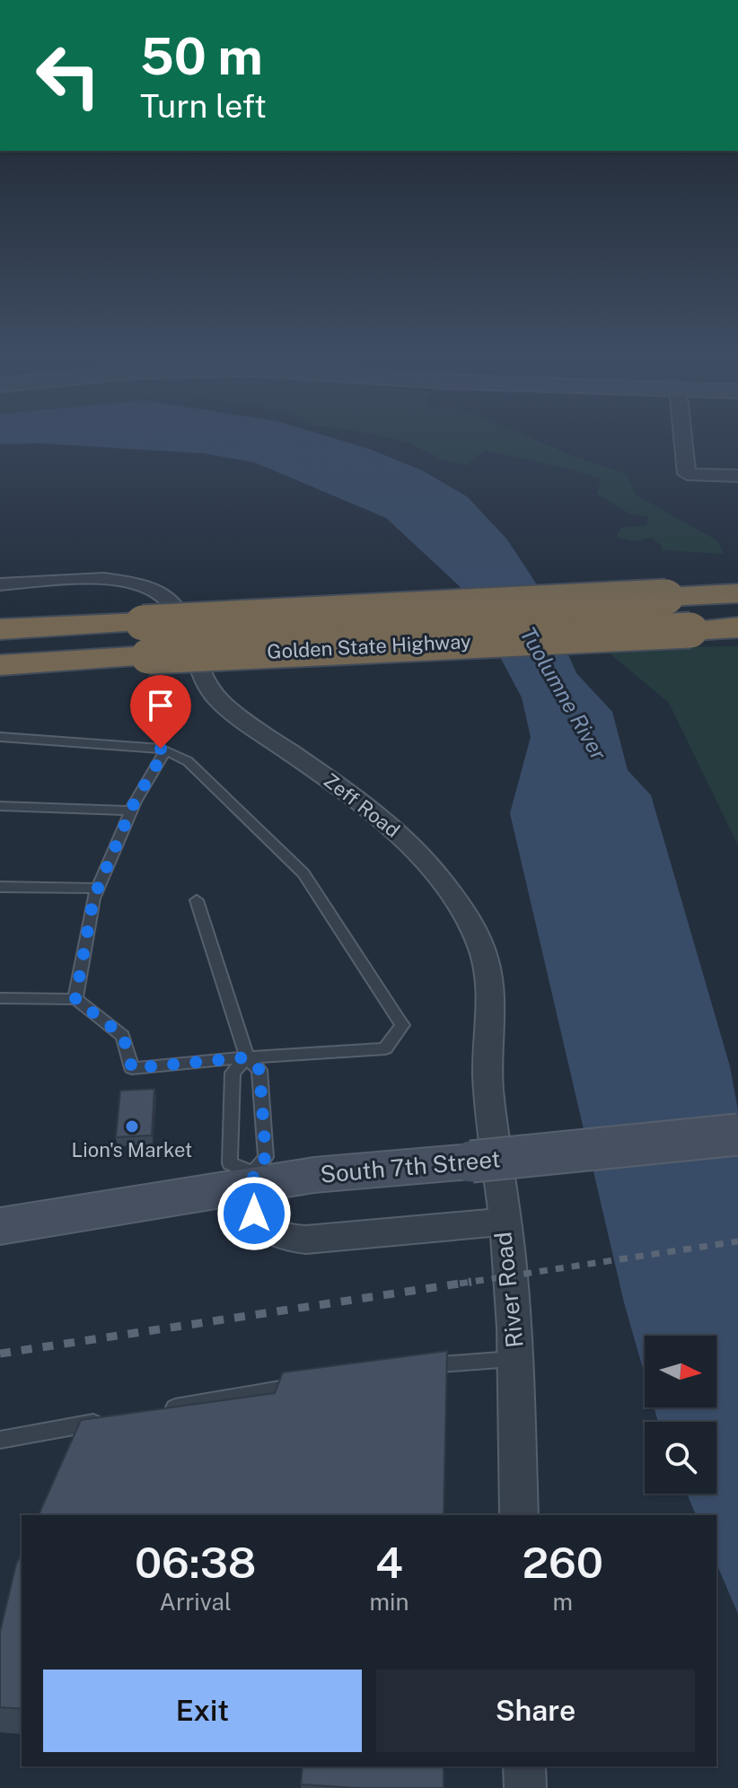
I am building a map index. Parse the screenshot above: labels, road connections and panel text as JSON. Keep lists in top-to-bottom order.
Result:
{
  "streets": {
    "highway": ["Golden State Highway"],
    "street": ["Zeff Road", "South 7th Street", "River Road"]
  },
  "crossings": [
    ["Zeff Road", "River Road"],
    ["South 7th Street", "River Road"]
  ],
  "water": ["Tuolumne River"],
  "places": ["Lion's Market"],
  "north": "right",
  "page": {
    "turn": ["50 m", "Turn left"],
    "eta": [
      "06:38",
      "Arrival",
      "4",
      "min",
      "260",
      "m"
    ],
    "buttons": ["Exit", "Share"]
  }
}
